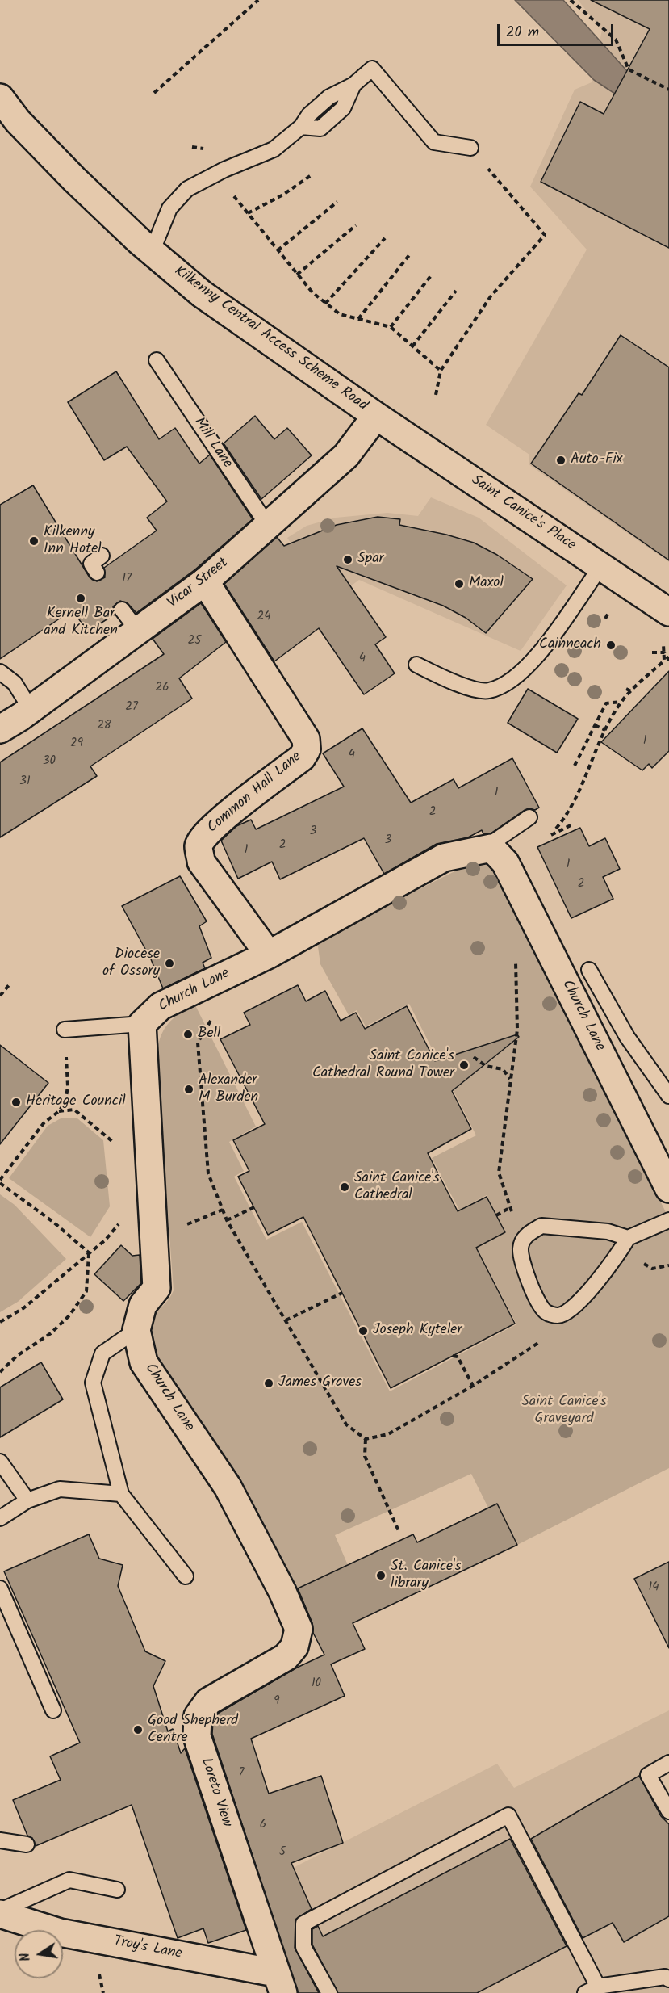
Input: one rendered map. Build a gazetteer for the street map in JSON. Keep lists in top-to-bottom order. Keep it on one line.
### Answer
{"streets":{"street":["Kilkenny Central Access Scheme Road","Saint Canice's Place","Vicar Street","Common Hall Lane","Church Lane","Loreto View","Troy's Lane"],"lane":["Mill Lane"]},"crossings":[["Kilkenny Central Access Scheme Road","Saint Canice's Place"],["Kilkenny Central Access Scheme Road","Vicar Street"],["Mill Lane","Vicar Street"],["Saint Canice's Place","Vicar Street"],["Vicar Street","Common Hall Lane"],["Common Hall Lane","Church Lane"],["Church Lane","Loreto View"],["Loreto View","Troy's Lane"]],"parks":["Saint Canice's Graveyard"],"places":["Auto-Fix","Kilkenny Inn Hotel","Spar","Maxol","Kernell Bar and Kitchen","Cainneach","Diocese of Ossory","Bell","Saint Canice's Cathedral Round Tower","Alexander M Burden","Heritage Council","Saint Canice's Cathedral","Joseph Kyteler","James Graves","St. Canice's library","Good Shepherd Centre"],"house_numbers":["17","24","25","4","26","27","28","1","29","4","30","31","1","2","3","3","2","1","1","2","14","10","9","7","6","5"],"scale_bar":"20 m","north":"left"}
